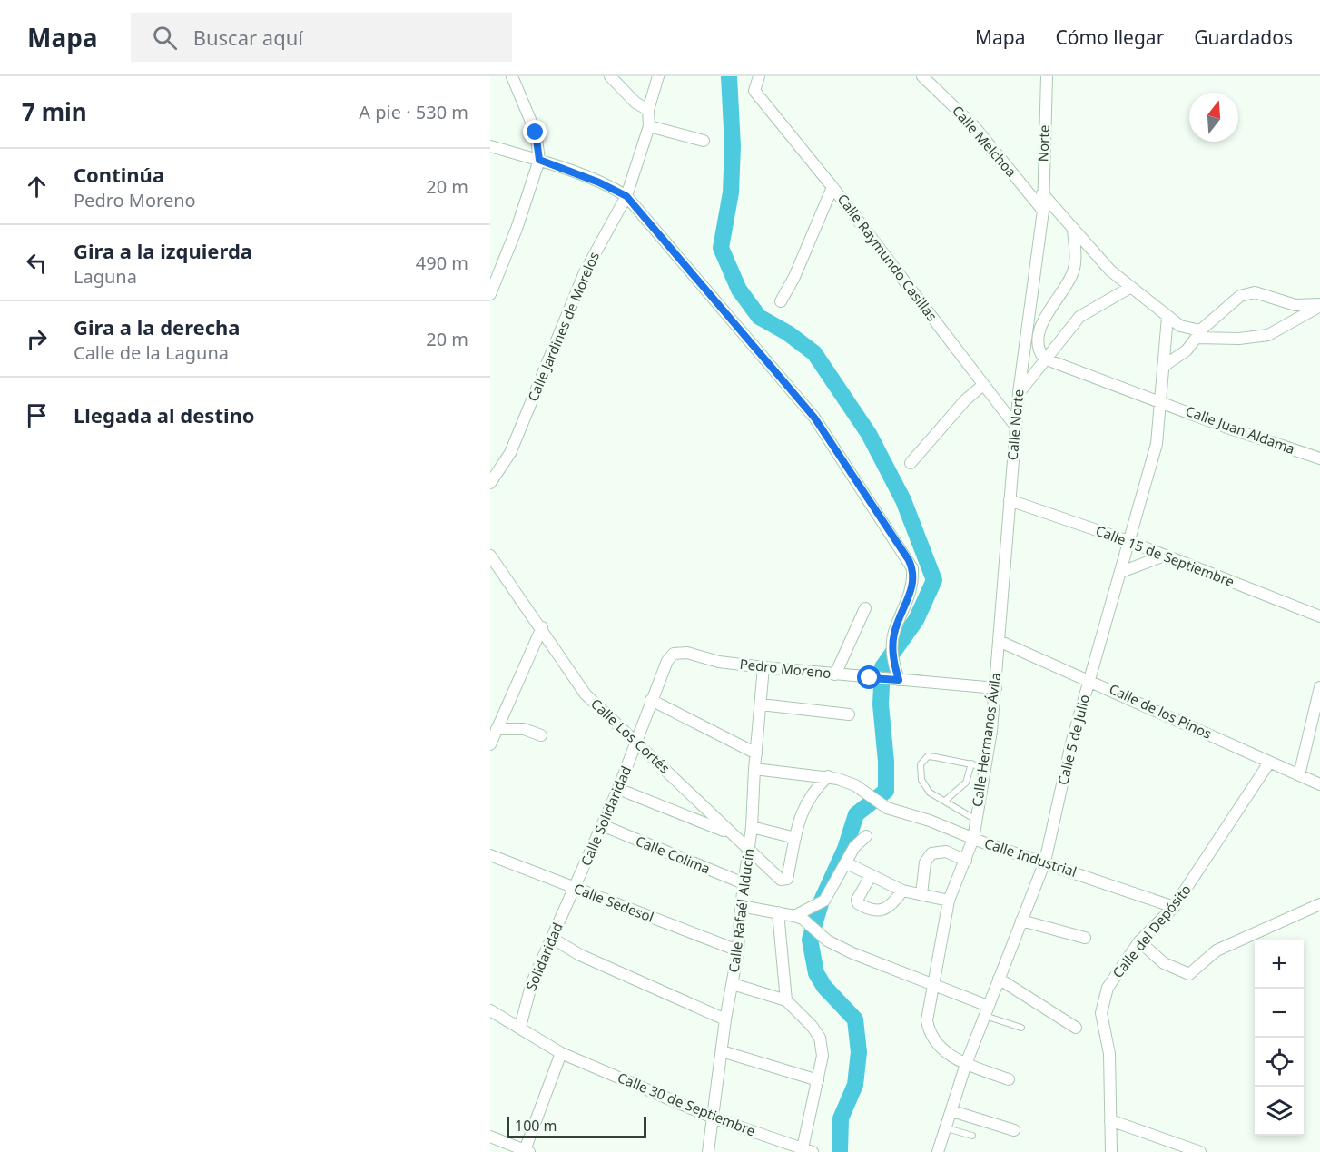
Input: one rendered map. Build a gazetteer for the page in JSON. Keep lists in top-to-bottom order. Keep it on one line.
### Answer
{"streets":{"street":["Calle Melchoa","Norte","Calle Raymundo Casillas","Calle Jardines de Morelos","Calle Norte","Calle Juan Aldama","Calle 15 de Septiembre","Pedro Moreno","Calle de los Pinos","Calle Los Cortés","Calle Hermanos Ávila","Calle 5 de Julio","Calle Solidaridad","Calle Colima","Calle Industrial","Calle Sedesol","Calle Rafaél Alducín","Calle del Depósito","Solidaridad","Calle 30 de Septiembre"]},"crossings":[["Calle Melchoa","Norte"],["Calle Melchoa","Calle Norte"],["Norte","Calle Norte"],["Calle Raymundo Casillas","Calle Norte"],["Calle Norte","Calle 15 de Septiembre"],["Calle Norte","Calle de los Pinos"],["Calle Norte","Calle Hermanos Ávila"],["Calle Juan Aldama","Calle 5 de Julio"],["Calle 15 de Septiembre","Calle 5 de Julio"],["Pedro Moreno","Calle Hermanos Ávila"],["Pedro Moreno","Calle Solidaridad"],["Pedro Moreno","Calle Rafaél Alducín"],["Calle de los Pinos","Calle Hermanos Ávila"],["Calle de los Pinos","Calle 5 de Julio"],["Calle de los Pinos","Calle del Depósito"],["Calle Los Cortés","Calle Solidaridad"],["Calle Los Cortés","Calle Rafaél Alducín"],["Calle Hermanos Ávila","Calle 5 de Julio"],["Calle Hermanos Ávila","Calle Industrial"],["Calle 5 de Julio","Calle Industrial"],["Calle Solidaridad","Calle Colima"],["Calle Solidaridad","Calle Sedesol"],["Calle Solidaridad","Solidaridad"],["Calle Colima","Calle Rafaél Alducín"],["Calle Industrial","Calle Rafaél Alducín"],["Calle Industrial","Calle del Depósito"],["Calle Sedesol","Calle Rafaél Alducín"],["Calle Sedesol","Solidaridad"],["Calle Rafaél Alducín","Calle 30 de Septiembre"],["Solidaridad","Calle 30 de Septiembre"]],"scale_bar":"100 m","north":"top","page":{"header":"Mapa","search":"Buscar aquí","nav":["Mapa","Cómo llegar","Guardados"],"heading":["7 min","A pie · 530 m"],"list":[["Continúa","Pedro Moreno","20 m"],["Gira a la izquierda","Laguna","490 m"],["Gira a la derecha","Calle de la Laguna","20 m"],"Llegada al destino"],"map_buttons":["+","−"],"scale":"100 m"}}
